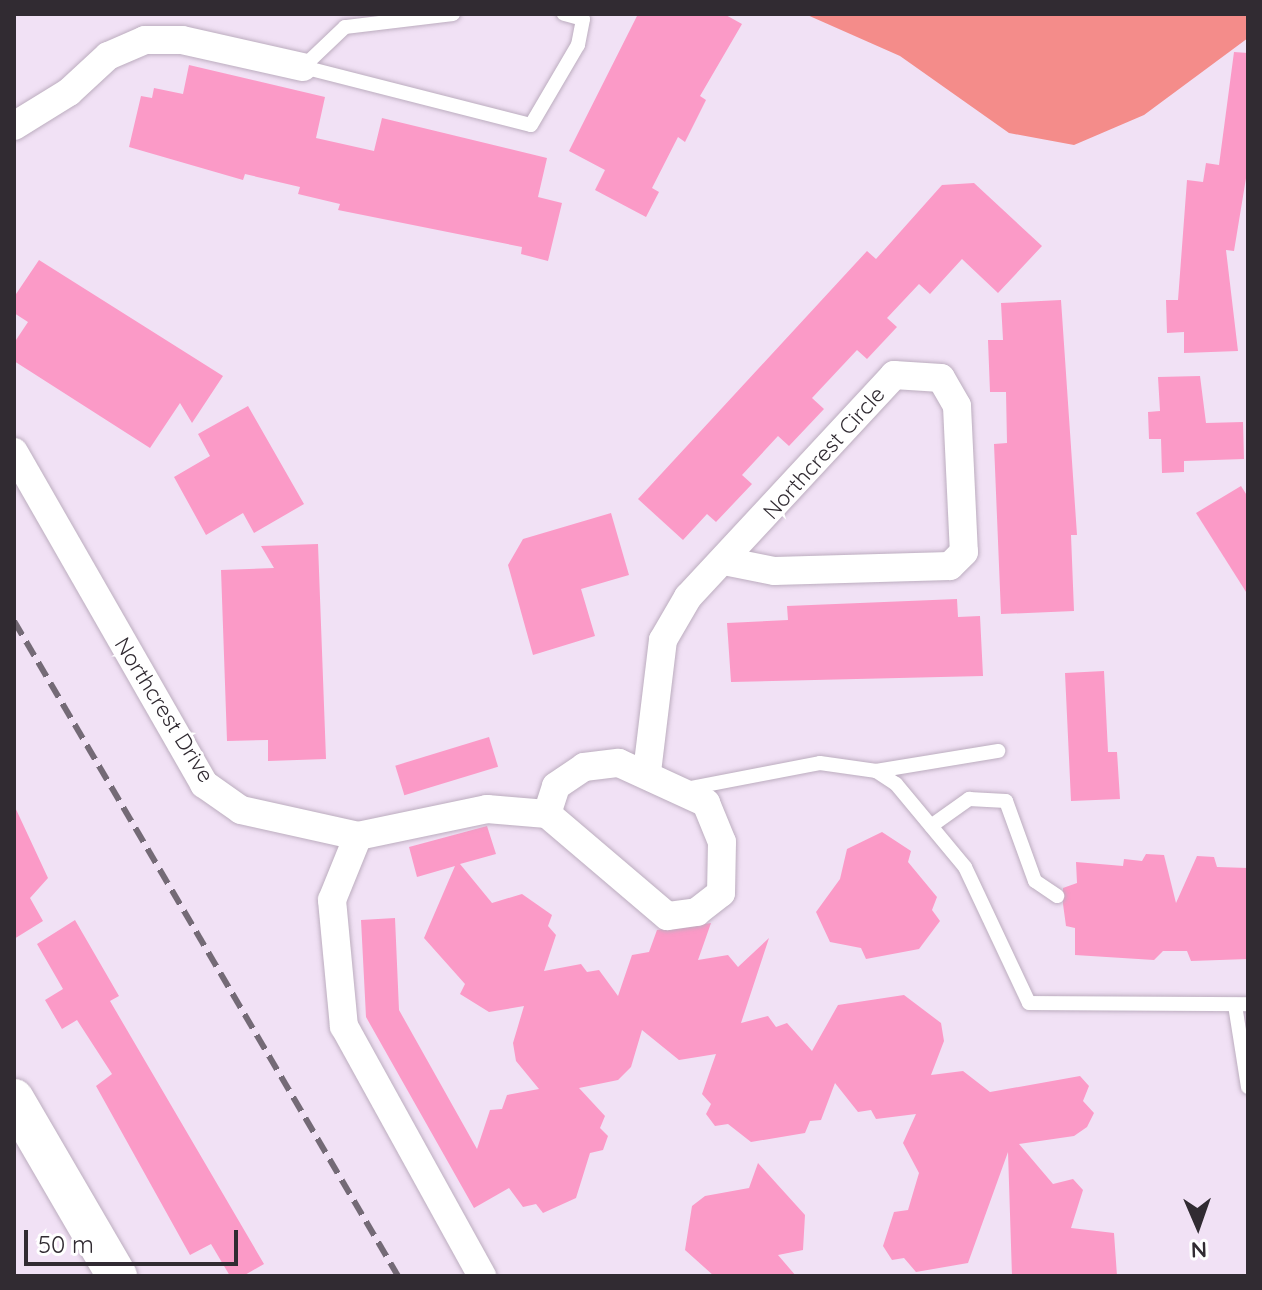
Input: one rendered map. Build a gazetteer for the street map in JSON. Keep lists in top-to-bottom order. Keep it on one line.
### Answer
{"streets":{"street":["Northcrest Circle","Northcrest Drive"]},"scale_bar":"50 m","north":"bottom"}
